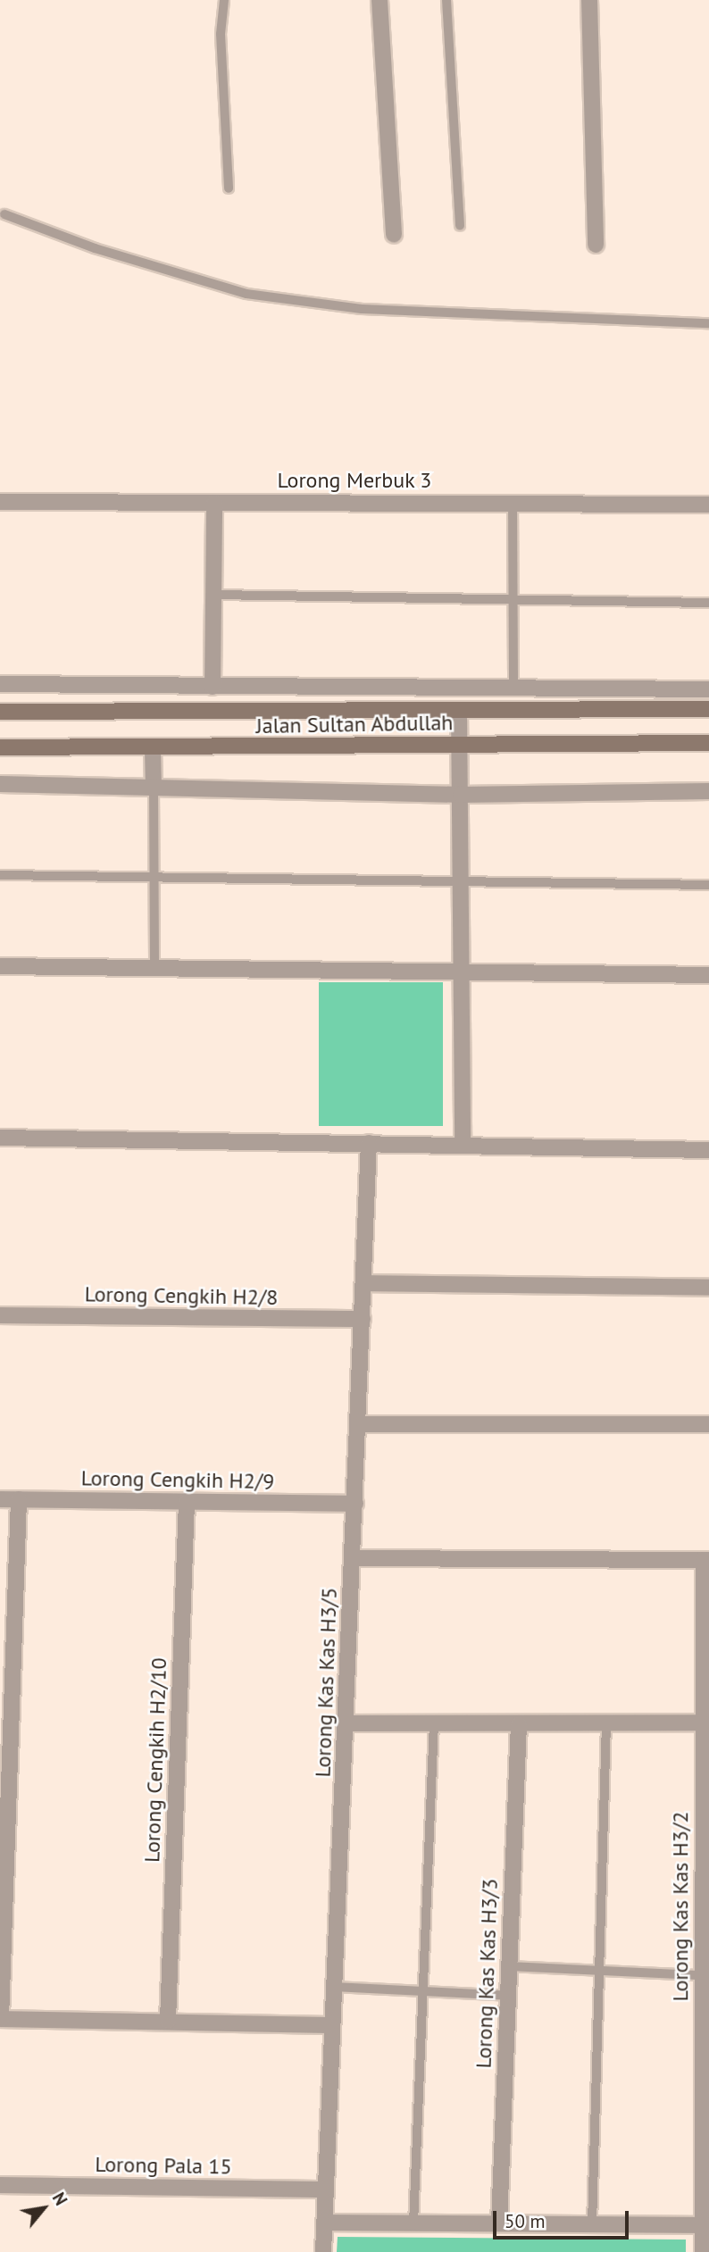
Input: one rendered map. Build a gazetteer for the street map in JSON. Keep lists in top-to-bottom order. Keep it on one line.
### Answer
{"streets":{"main road":["Jalan Sultan Abdullah"],"street":["Lorong Merbuk 3","Lorong Cengkih H2/8","Lorong Cengkih H2/9","Lorong Kas Kas H3/5","Lorong Cengkih H2/10","Lorong Kas Kas H3/2","Lorong Kas Kas H3/3","Lorong Pala 15"]},"crossings":[["Lorong Cengkih H2/8","Lorong Kas Kas H3/5"],["Lorong Cengkih H2/9","Lorong Kas Kas H3/5"],["Lorong Cengkih H2/9","Lorong Cengkih H2/10"],["Lorong Kas Kas H3/5","Lorong Pala 15"]],"scale_bar":"50 m","north":"top right"}
